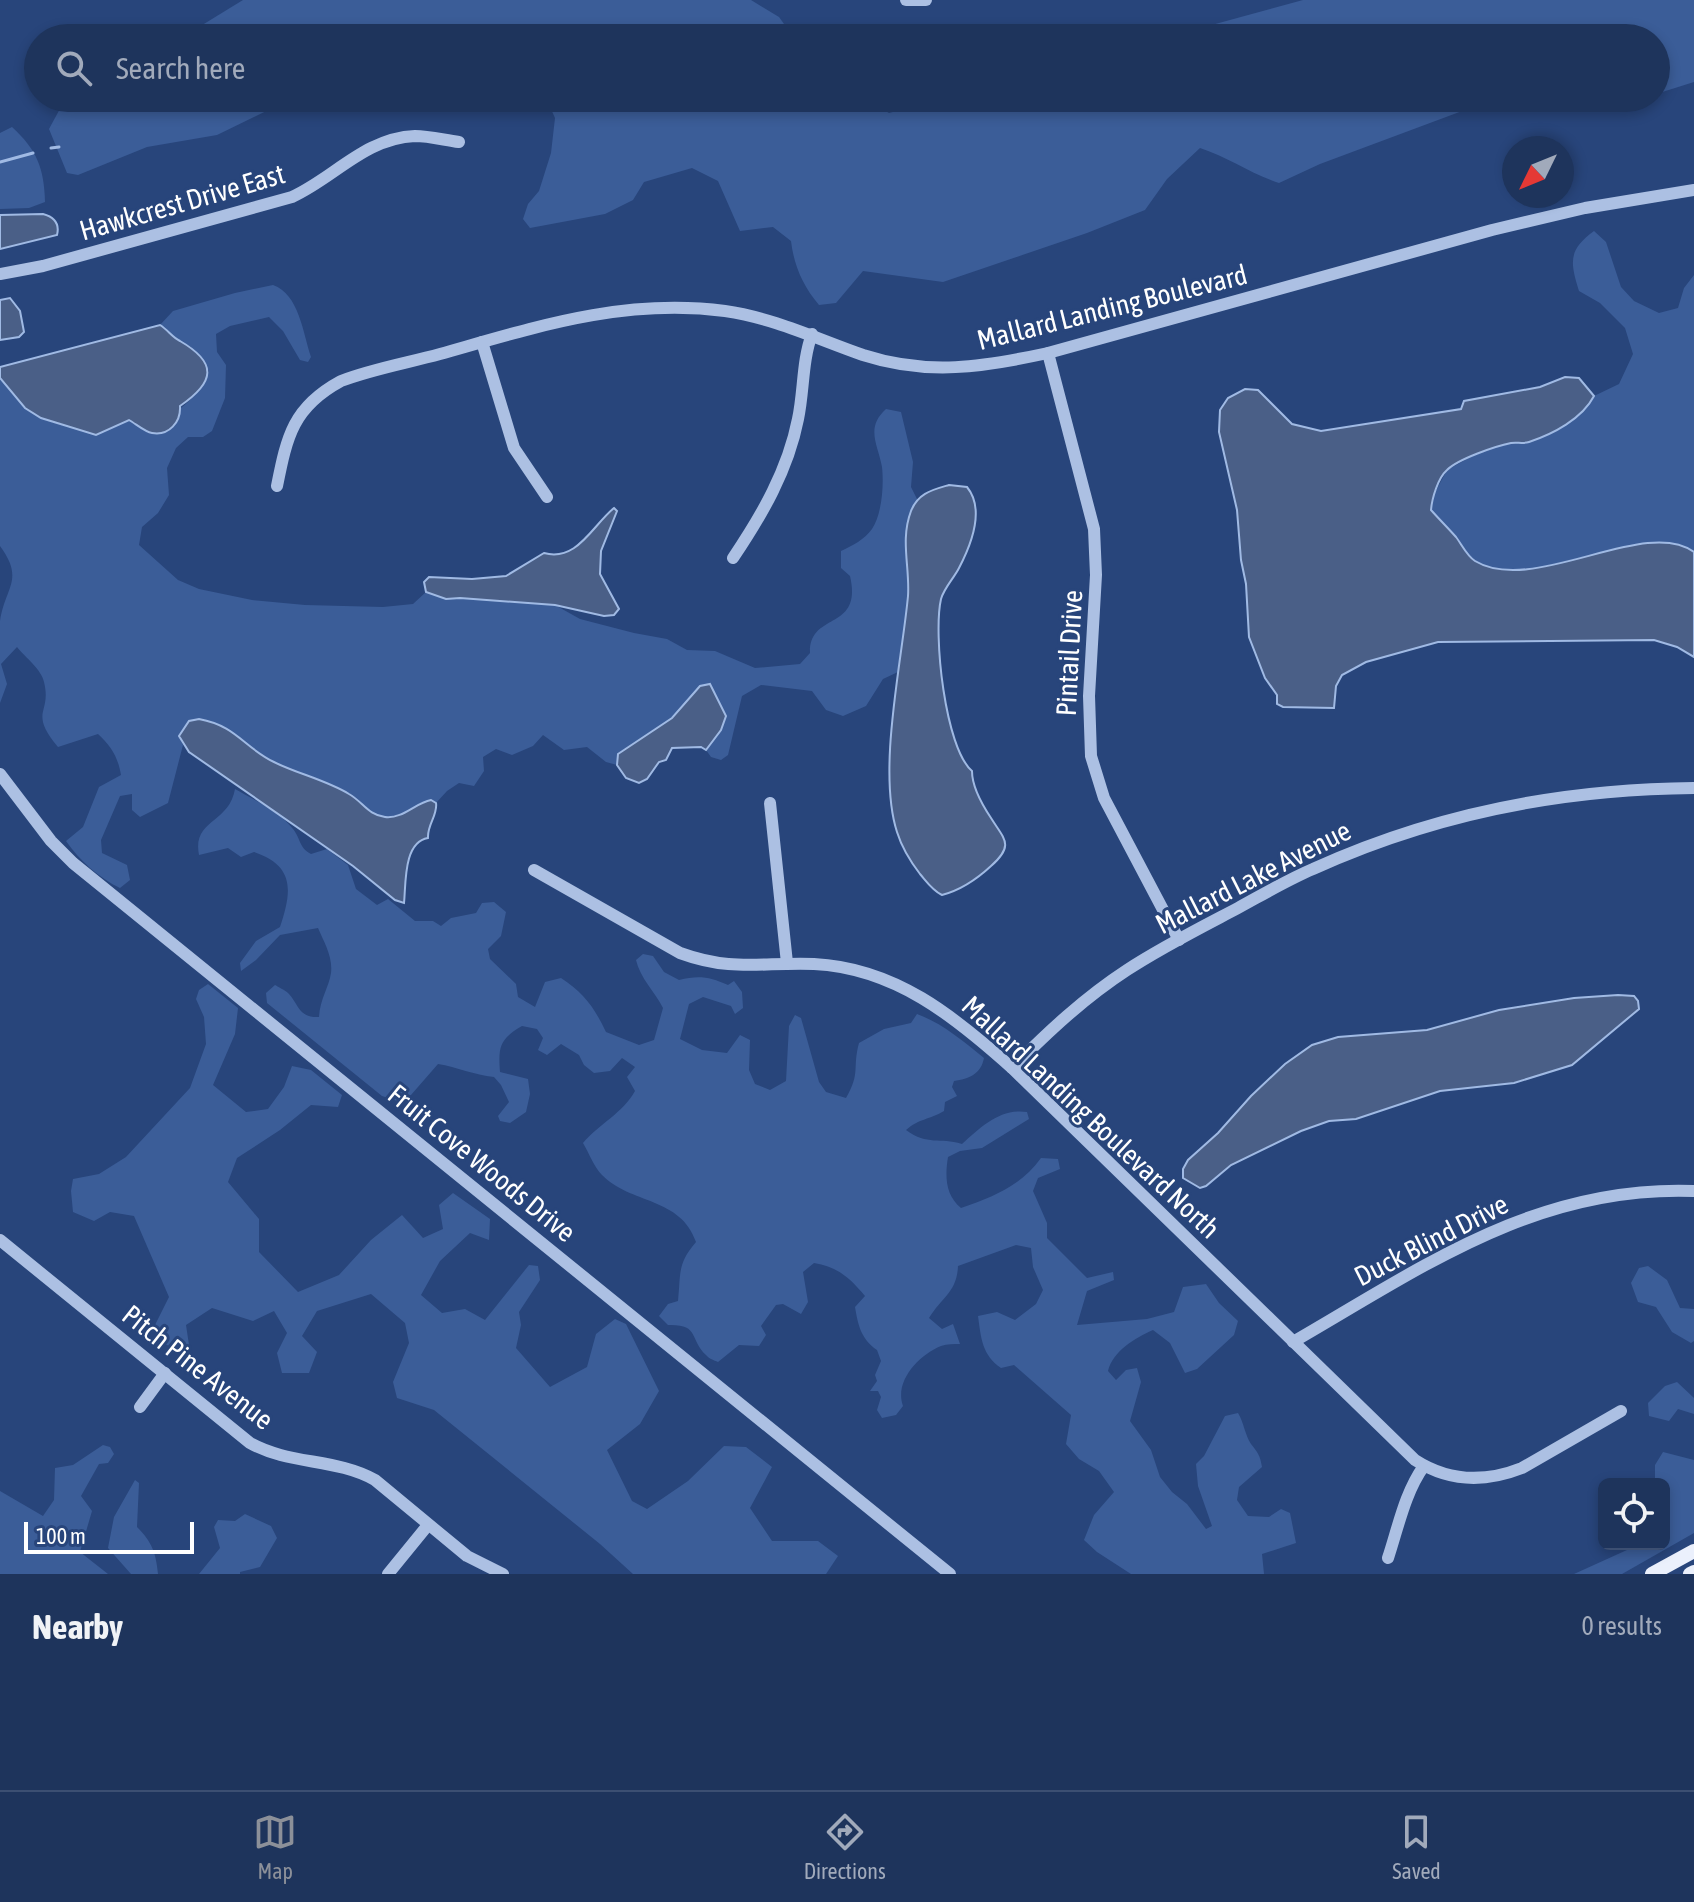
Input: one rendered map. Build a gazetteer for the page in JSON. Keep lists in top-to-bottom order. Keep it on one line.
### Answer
{"streets":{"street":["Hawkcrest Drive East","Mallard Landing Boulevard","Pintail Drive","Mallard Lake Avenue","Mallard Landing Boulevard North","Fruit Cove Woods Drive","Duck Blind Drive","Pitch Pine Avenue"]},"crossings":[["Mallard Landing Boulevard","Pintail Drive"],["Pintail Drive","Mallard Lake Avenue"],["Mallard Lake Avenue","Mallard Landing Boulevard North"],["Mallard Landing Boulevard North","Duck Blind Drive"]],"scale_bar":"100 m","north":"bottom left","page":{"search":"Search here","scale":"100 m","heading":["Nearby","0 results"],"nav":["Map","Directions","Saved"]}}
